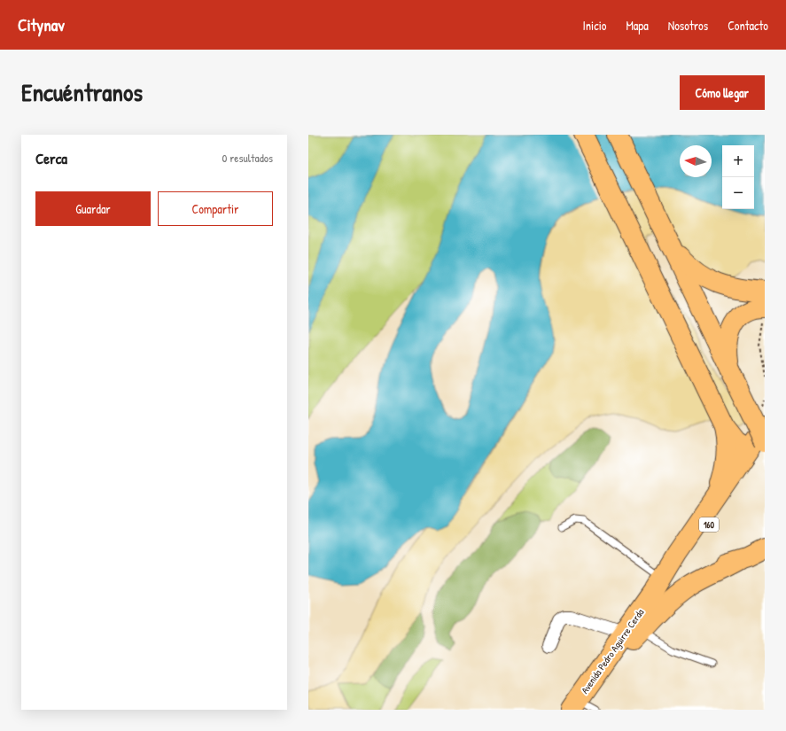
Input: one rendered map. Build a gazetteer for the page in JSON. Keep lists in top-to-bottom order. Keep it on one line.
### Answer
{"streets":{"main road":["160","Avenida Pedro Aguirre Cerda"]},"north":"left","page":{"header":"Citynav","nav":["Inicio","Mapa","Nosotros","Contacto"],"title":"Encuéntranos","buttons":["Cómo llegar",["Guardar","Compartir"]],"heading":["Cerca","0 resultados"],"map_buttons":["+","−"]}}
